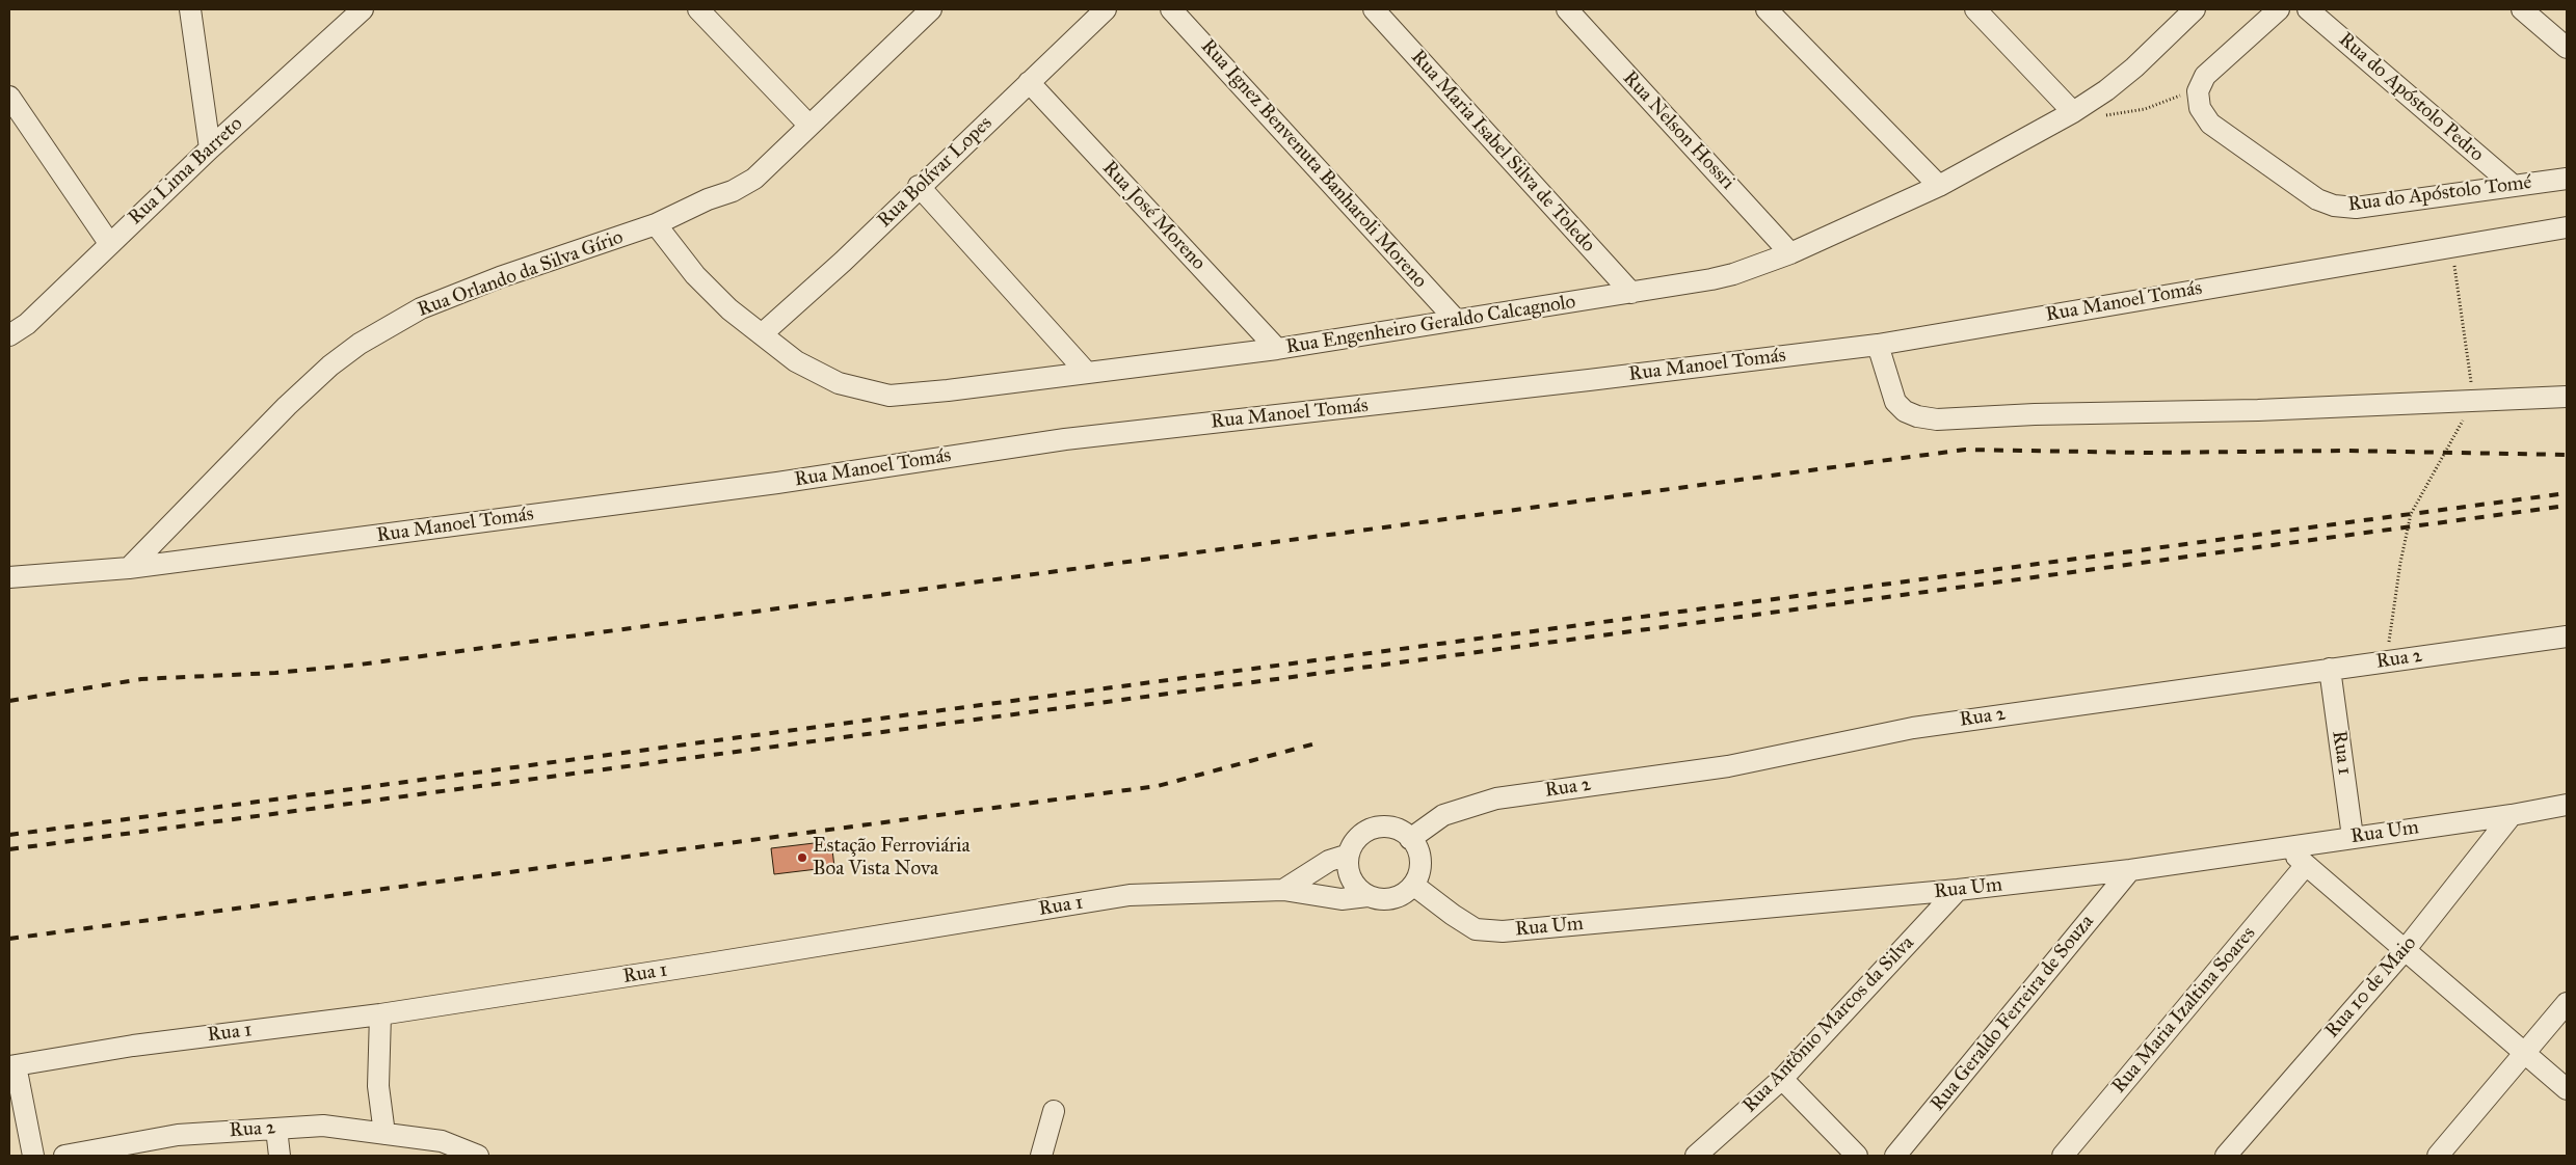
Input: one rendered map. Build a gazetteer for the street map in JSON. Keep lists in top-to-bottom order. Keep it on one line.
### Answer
{"streets":{"street":["Rua do Apóstolo Pedro","Rua Nelson Hossri","Rua Maria Isabel Silva de Toledo","Rua Ignez Benvenuta Banharoli Moreno","Rua Lima Barreto","Rua Bolívar Lopes","Rua do Apóstolo Tomé","Rua José Moreno","Rua Orlando da Silva Gírio","Rua Manoel Tomás","Rua Engenheiro Geraldo Calcagnolo","Rua 2","Rua 1","Rua Um","Rua 10 de Maio","Rua Maria Izaltina Soares","Rua Geraldo Ferreira de Souza","Rua Antônio Marcos da Silva"]},"crossings":[["Rua do Apóstolo Pedro","Rua do Apóstolo Tomé"],["Rua Nelson Hossri","Rua Engenheiro Geraldo Calcagnolo"],["Rua Maria Isabel Silva de Toledo","Rua Engenheiro Geraldo Calcagnolo"],["Rua Ignez Benvenuta Banharoli Moreno","Rua Engenheiro Geraldo Calcagnolo"],["Rua Bolívar Lopes","Rua José Moreno"],["Rua Bolívar Lopes","Rua Engenheiro Geraldo Calcagnolo"],["Rua José Moreno","Rua Engenheiro Geraldo Calcagnolo"],["Rua Orlando da Silva Gírio","Rua Manoel Tomás"],["Rua Orlando da Silva Gírio","Rua Engenheiro Geraldo Calcagnolo"],["Rua 2","Rua 1"],["Rua 2","Rua Um"],["Rua 1","Rua Um"],["Rua Um","Rua 10 de Maio"],["Rua Um","Rua Geraldo Ferreira de Souza"],["Rua Um","Rua Antônio Marcos da Silva"]],"places":["Estação Ferroviária Boa Vista Nova"]}
